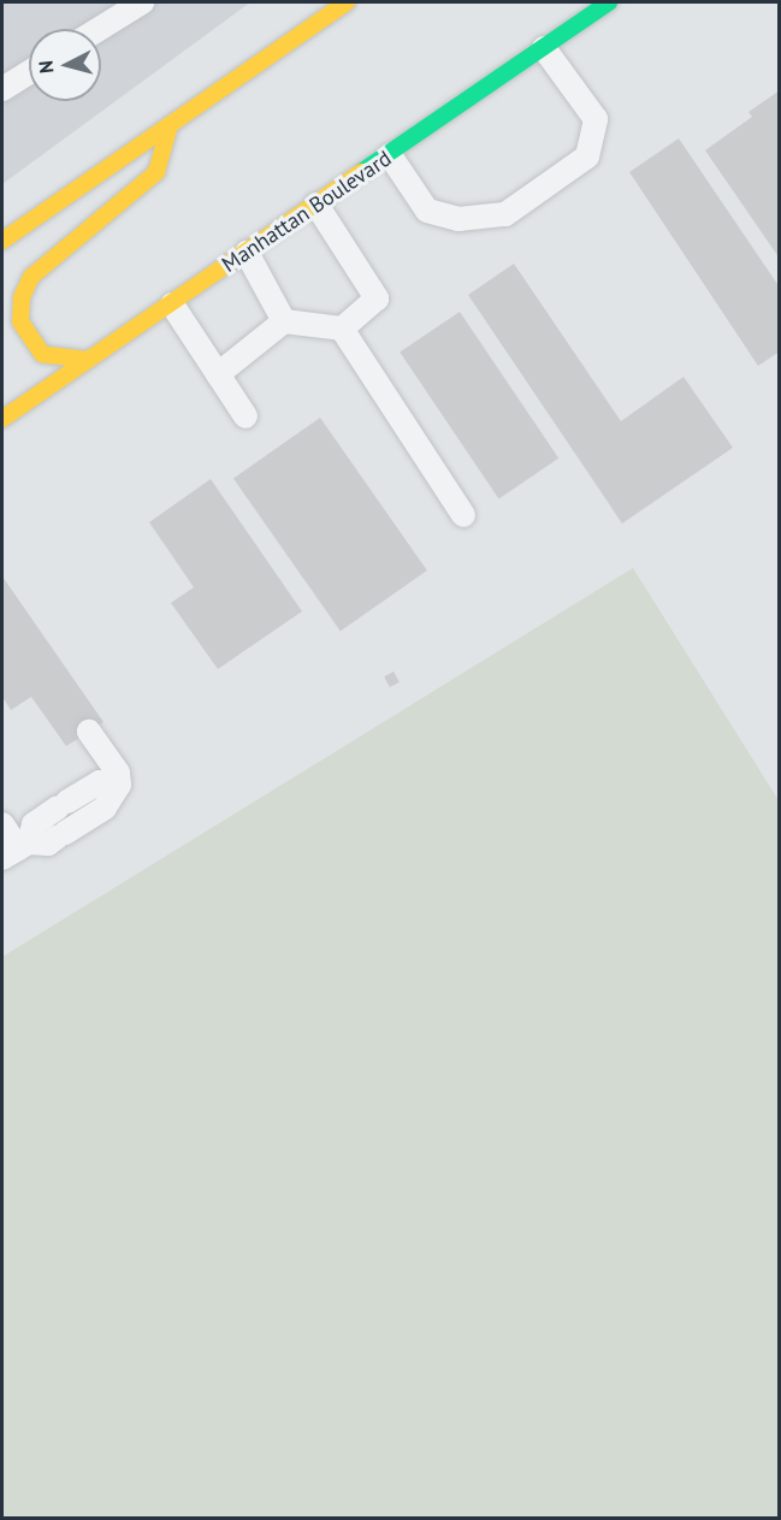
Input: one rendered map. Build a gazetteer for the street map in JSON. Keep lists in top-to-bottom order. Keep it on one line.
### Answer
{"streets":{"street":["Manhattan Boulevard"]},"north":"left"}
